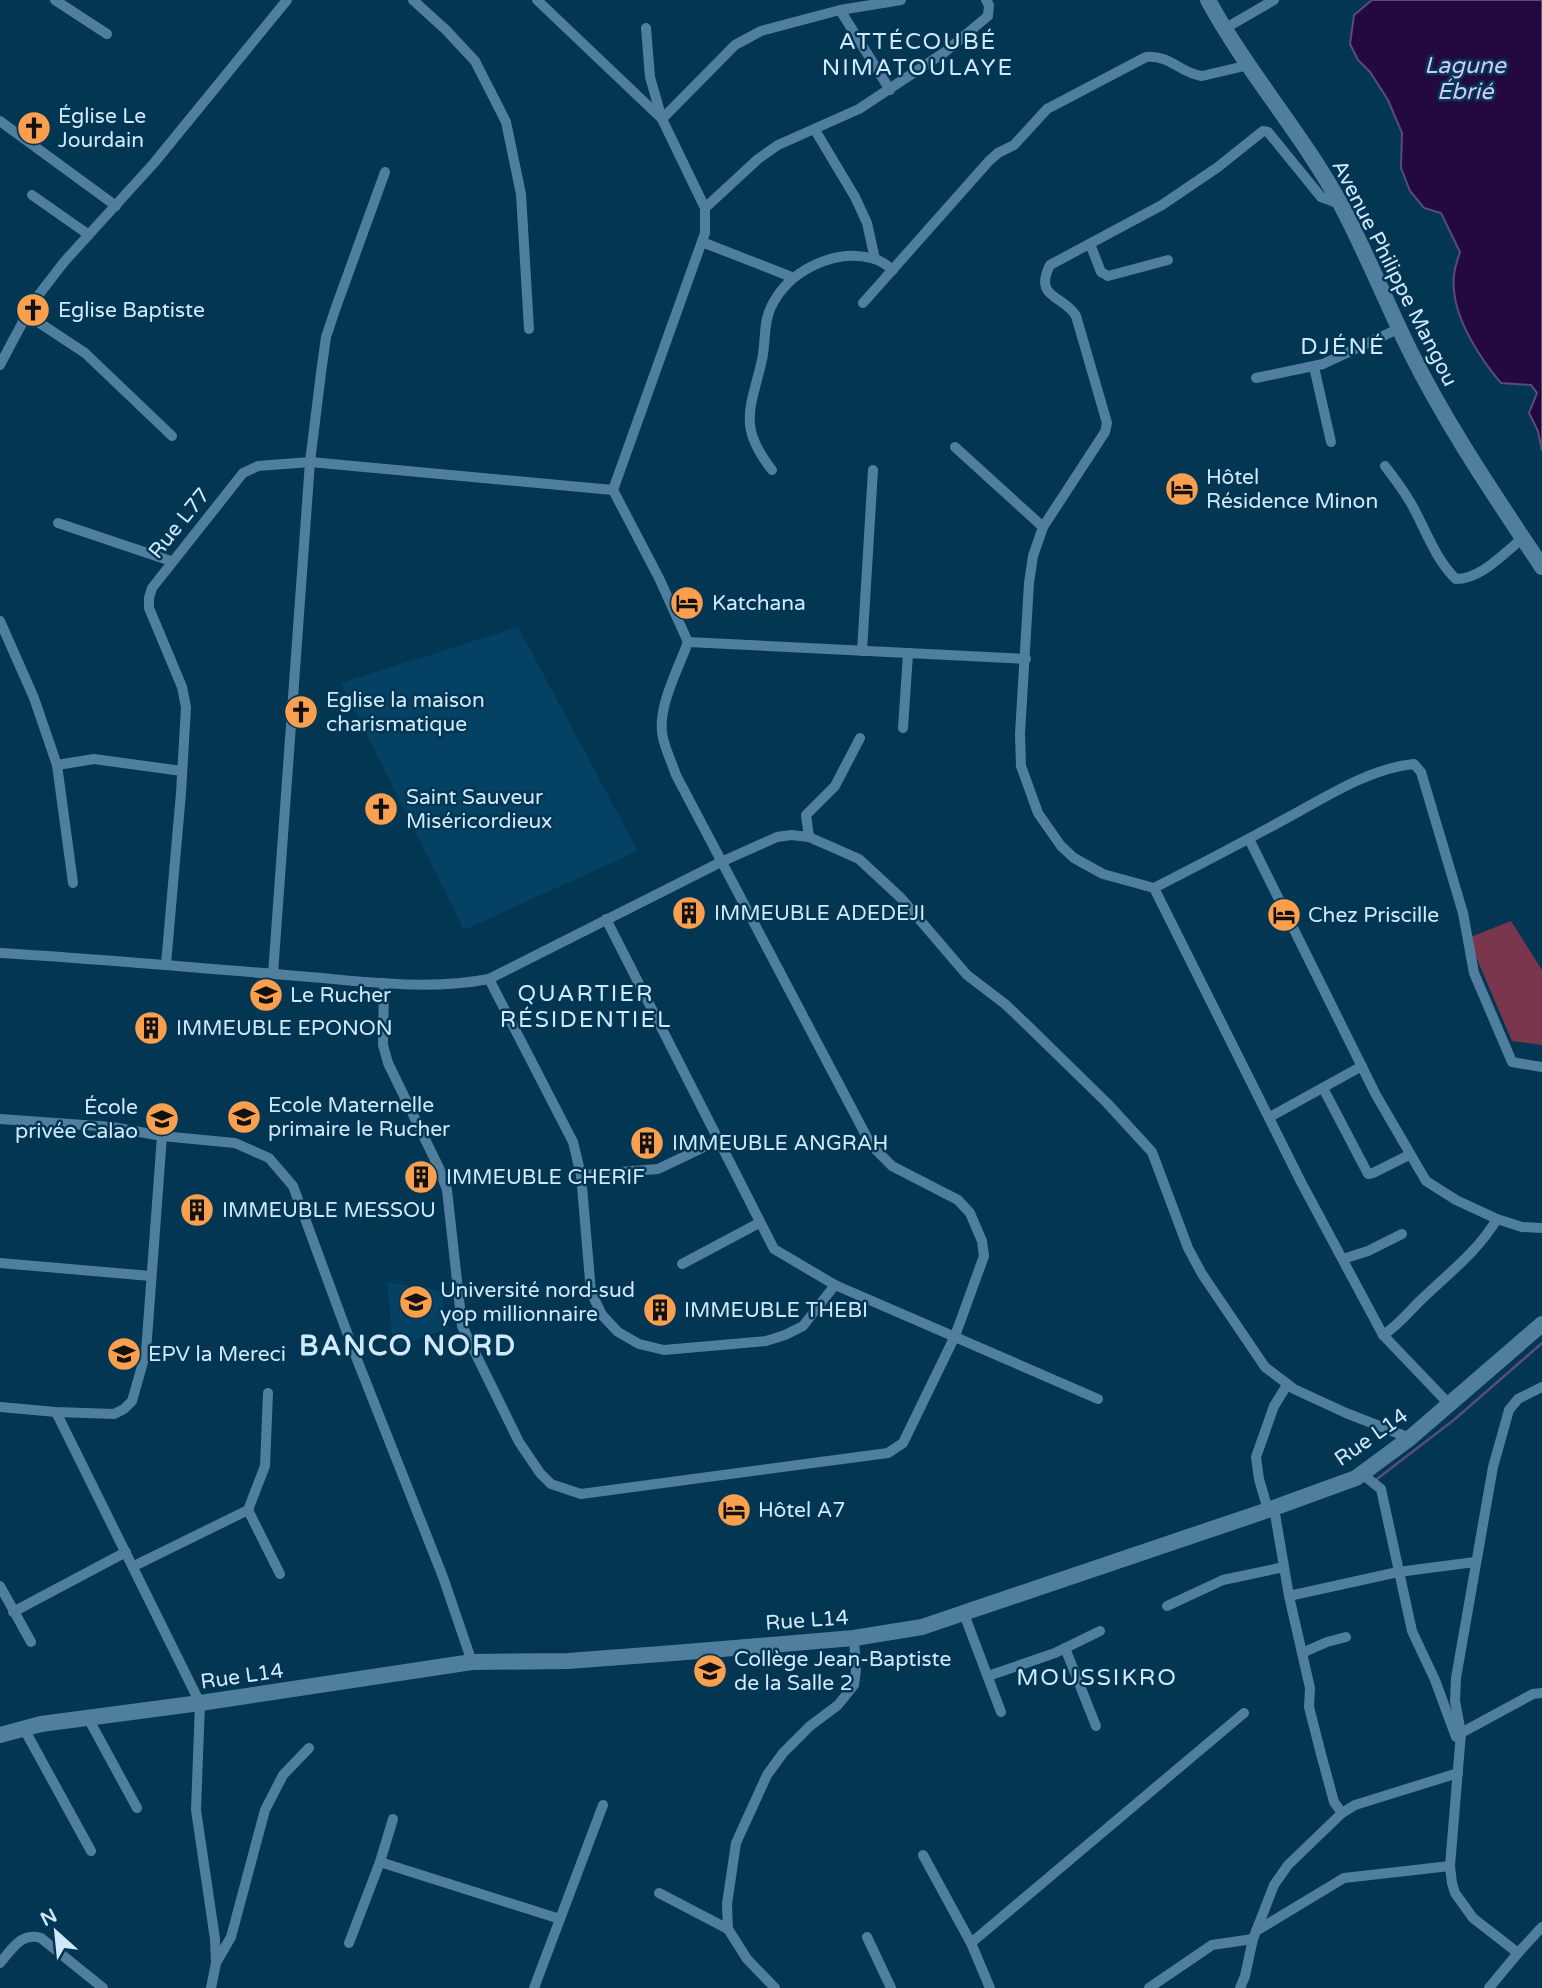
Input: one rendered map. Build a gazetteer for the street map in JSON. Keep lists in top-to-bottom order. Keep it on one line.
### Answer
{"streets":{"street":["Avenue Philippe Mangou","Rue L77","Rue L14"]},"districts":["ATTÉCOUBÉ NIMATOULAYE","DJÉNÉ","QUARTIER RÉSIDENTIEL","BANCO NORD","MOUSSIKRO"],"water":["Lagune Ébrié"],"places":{"church":["Église Le Jourdain","Eglise Baptiste","Eglise la maison charismatique","Saint Sauveur Miséricordieux"],"hotel":["Hôtel Résidence Minon","Katchana","Chez Priscille","Hôtel A7"],"building":["IMMEUBLE ADEDEJI","IMMEUBLE EPONON","IMMEUBLE ANGRAH","IMMEUBLE CHERIF","IMMEUBLE MESSOU","IMMEUBLE THEBI"],"school or university":["Le Rucher","Ecole Maternelle primaire le Rucher","École privée Calao","Université nord-sud yop millionnaire","EPV la Mereci","Collège Jean-Baptiste de la Salle 2"]},"north":"top left"}
